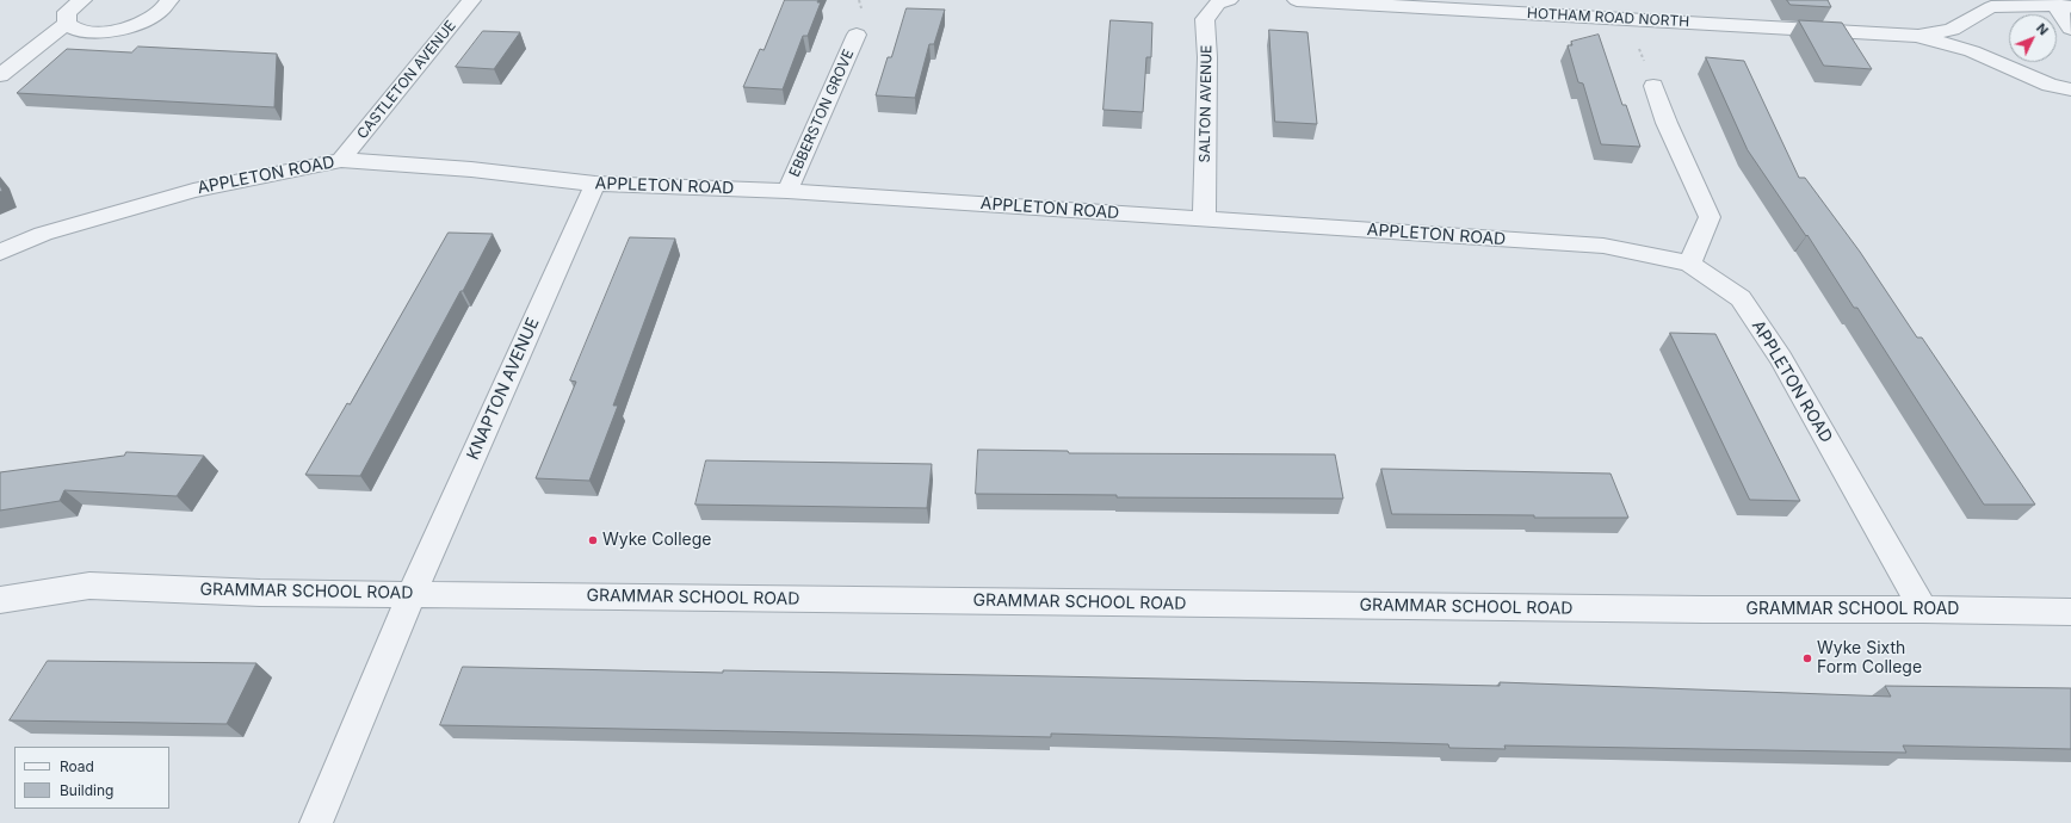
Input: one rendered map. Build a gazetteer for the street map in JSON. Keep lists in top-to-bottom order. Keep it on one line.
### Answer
{"streets":{"street":["HOTHAM ROAD NORTH","CASTLETON AVENUE","SALTON AVENUE","EBBERSTON GROVE","APPLETON ROAD","KNAPTON AVENUE","GRAMMAR SCHOOL ROAD"]},"crossings":[["CASTLETON AVENUE","APPLETON ROAD"],["SALTON AVENUE","APPLETON ROAD"],["EBBERSTON GROVE","APPLETON ROAD"],["APPLETON ROAD","KNAPTON AVENUE"],["APPLETON ROAD","GRAMMAR SCHOOL ROAD"],["KNAPTON AVENUE","GRAMMAR SCHOOL ROAD"]],"places":["Wyke College","Wyke Sixth Form College"],"legend":["Road","Building"],"north":"top right"}
